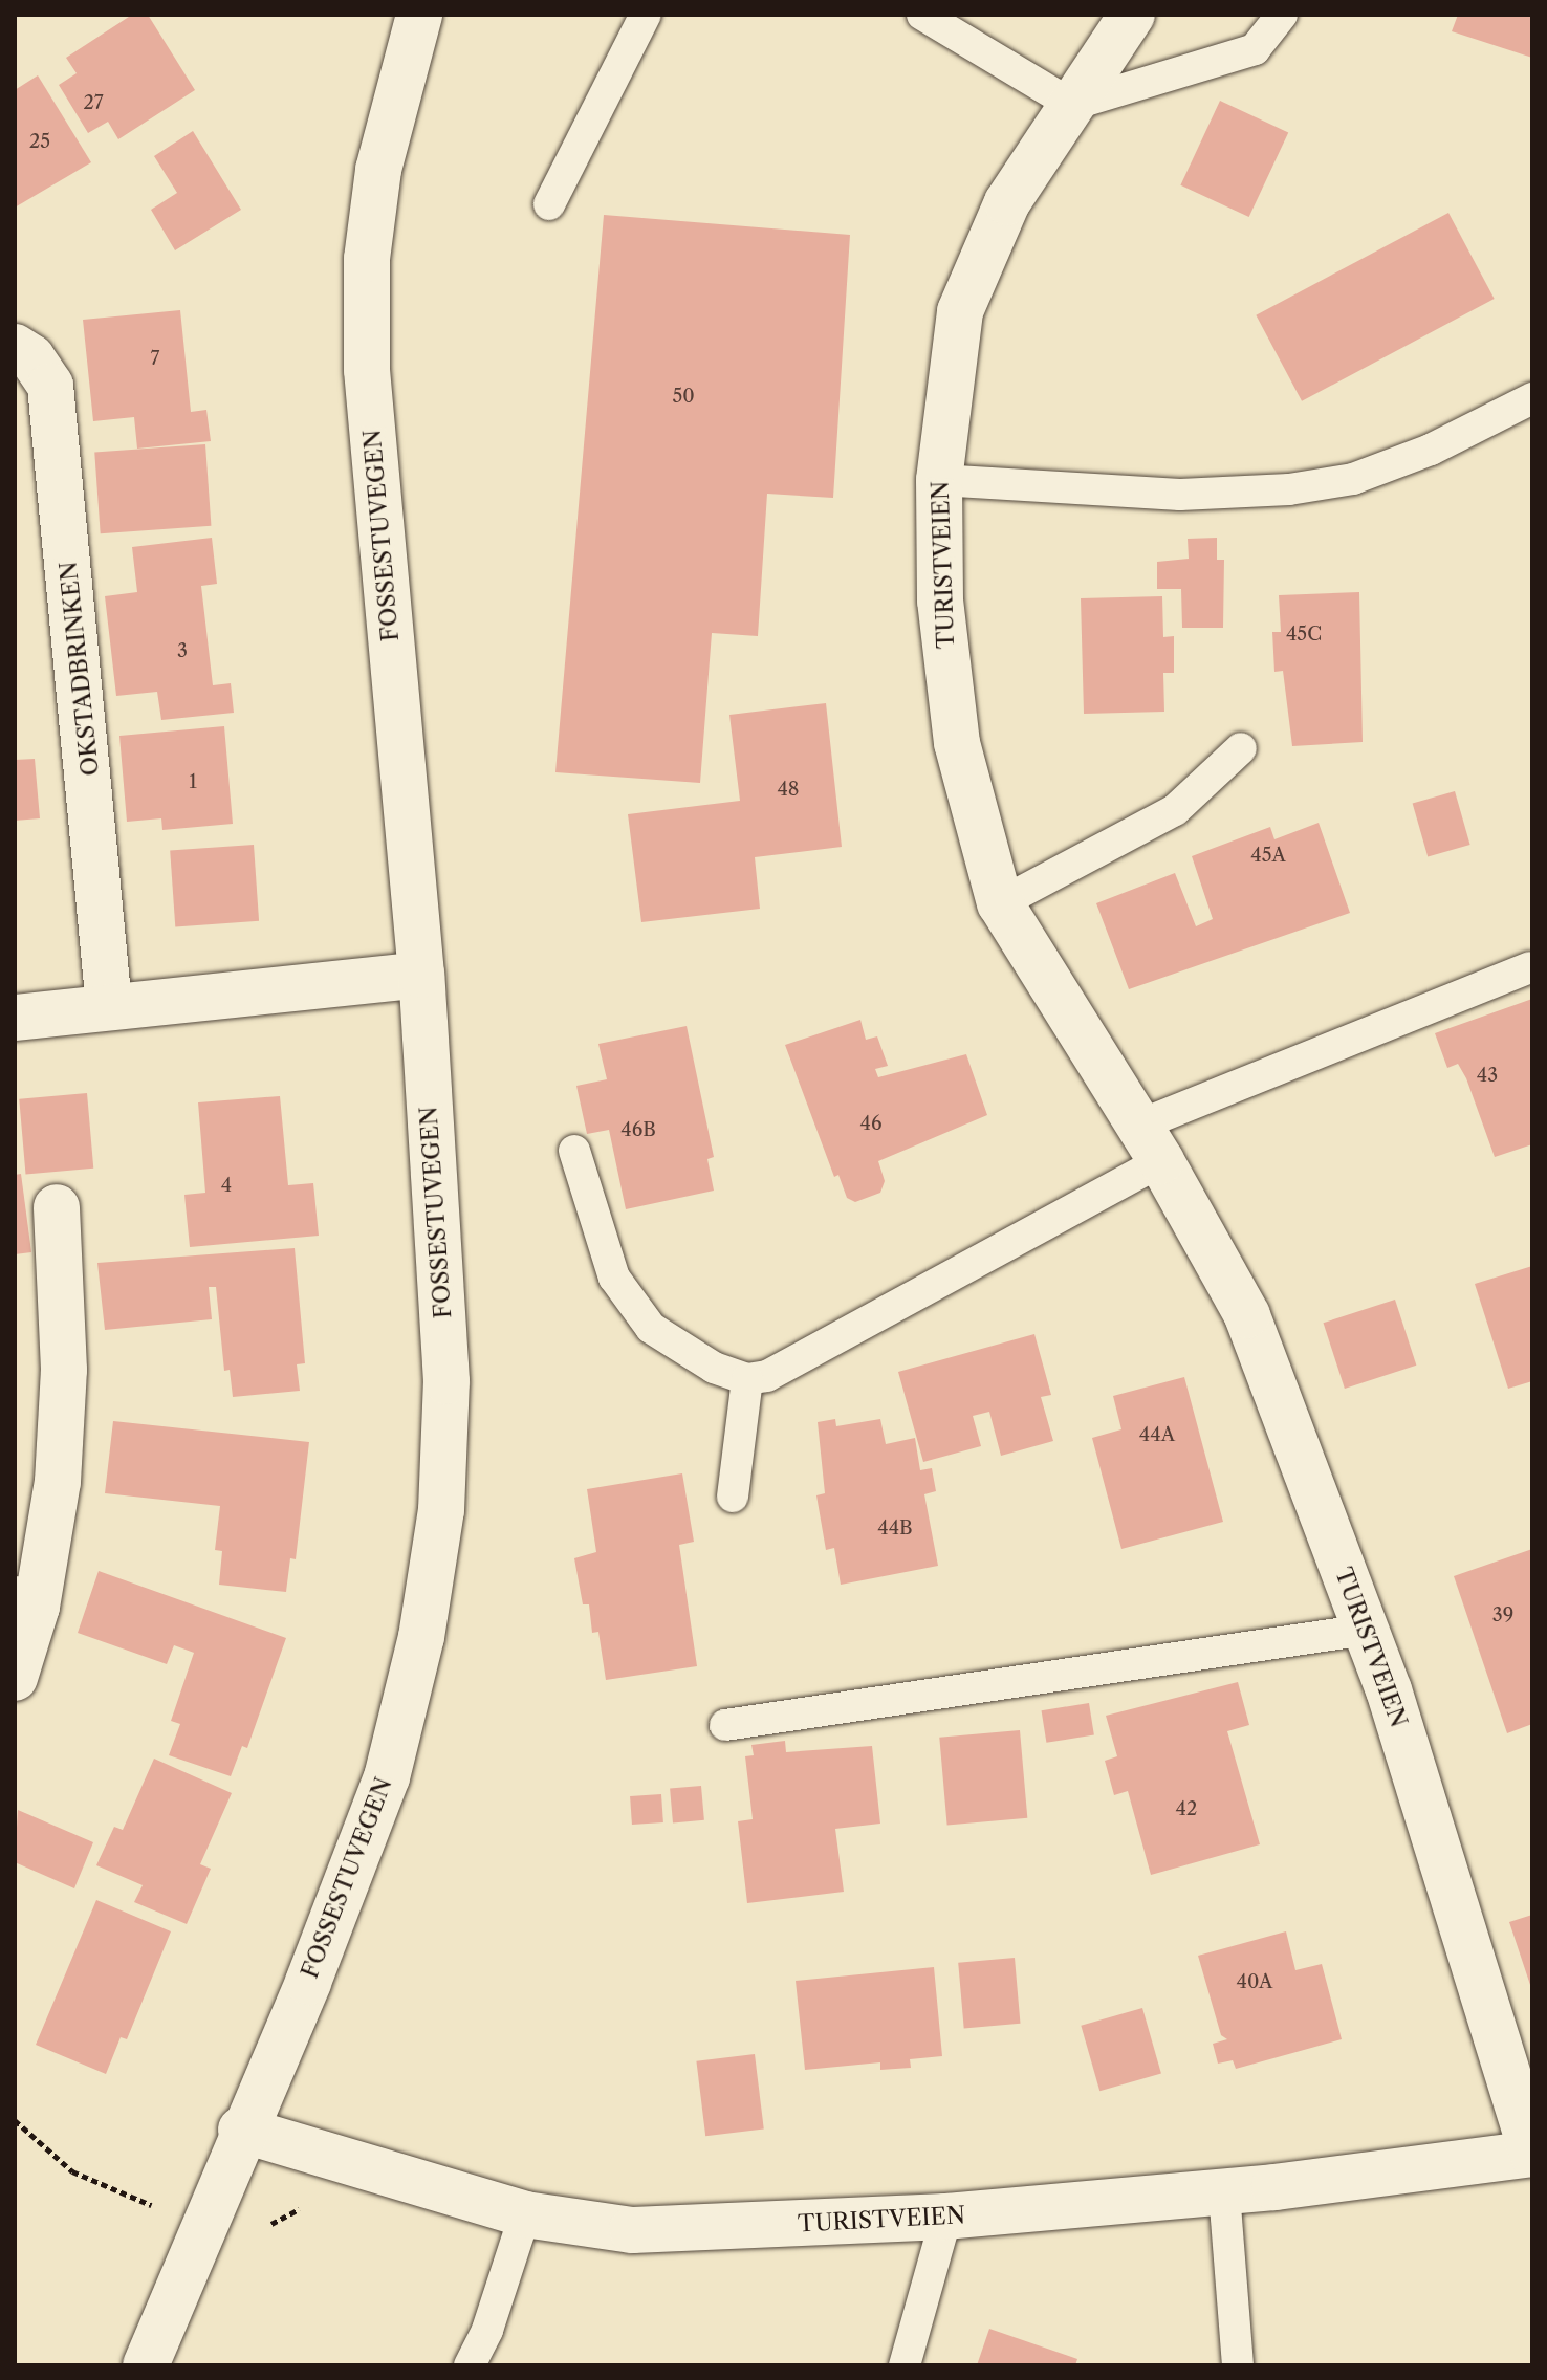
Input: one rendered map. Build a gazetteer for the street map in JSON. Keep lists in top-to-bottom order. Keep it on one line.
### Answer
{"streets":{"street":["FOSSESTUVEGEN","TURISTVEIEN","OKSTADBRINKEN"]},"crossings":[["FOSSESTUVEGEN","TURISTVEIEN"]],"house_numbers":["27","25","7","50","45C","3","1","48","45A","43","46","46B","4","44A","44B","39","42","40A"]}
